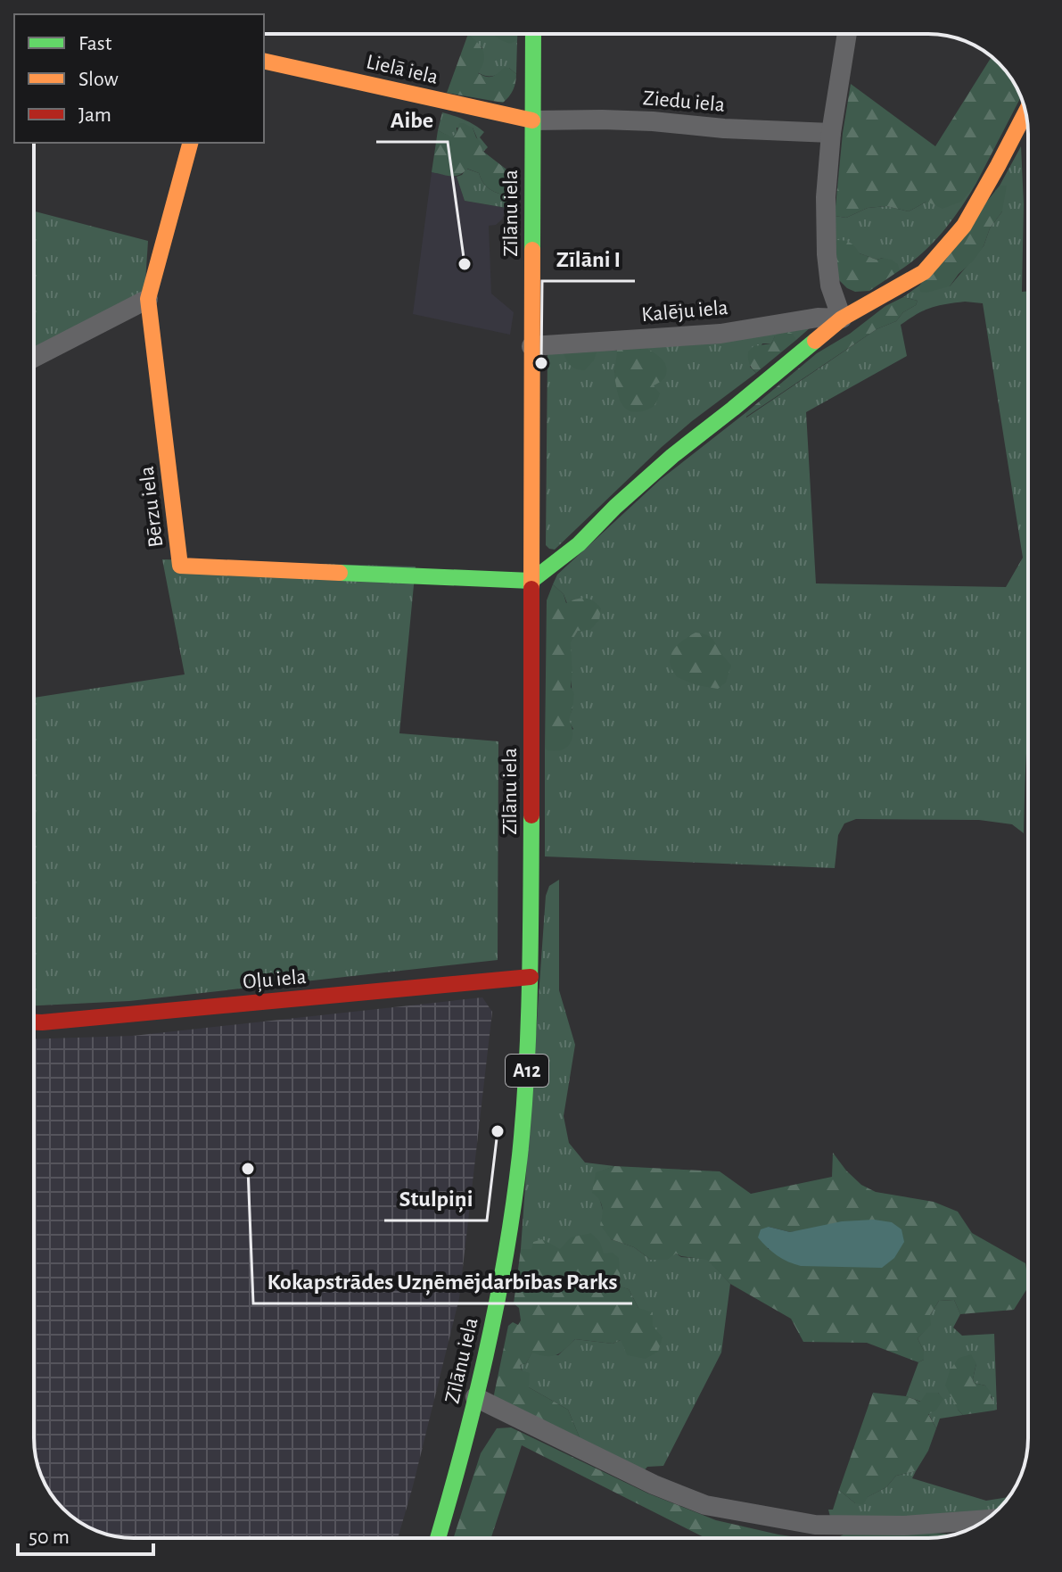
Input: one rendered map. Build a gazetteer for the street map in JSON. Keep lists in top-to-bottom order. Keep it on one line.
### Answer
{"streets":{"main road":["Lielā iela","Zīlānu iela","Bērzu iela","Oļu iela","A12"],"street":["Ziedu iela","Kalēju iela"]},"crossings":[["Lielā iela","Ziedu iela"],["Lielā iela","Zīlānu iela"],["Ziedu iela","Zīlānu iela"],["Zīlānu iela","Kalēju iela"],["Zīlānu iela","Bērzu iela"],["Zīlānu iela","Oļu iela"]],"places":["Aibe","Zīlāni I","Stulpiņi","Kokapstrādes Uzņēmējdarbības Parks"],"legend":["Fast","Slow","Jam"],"scale_bar":"50 m"}
